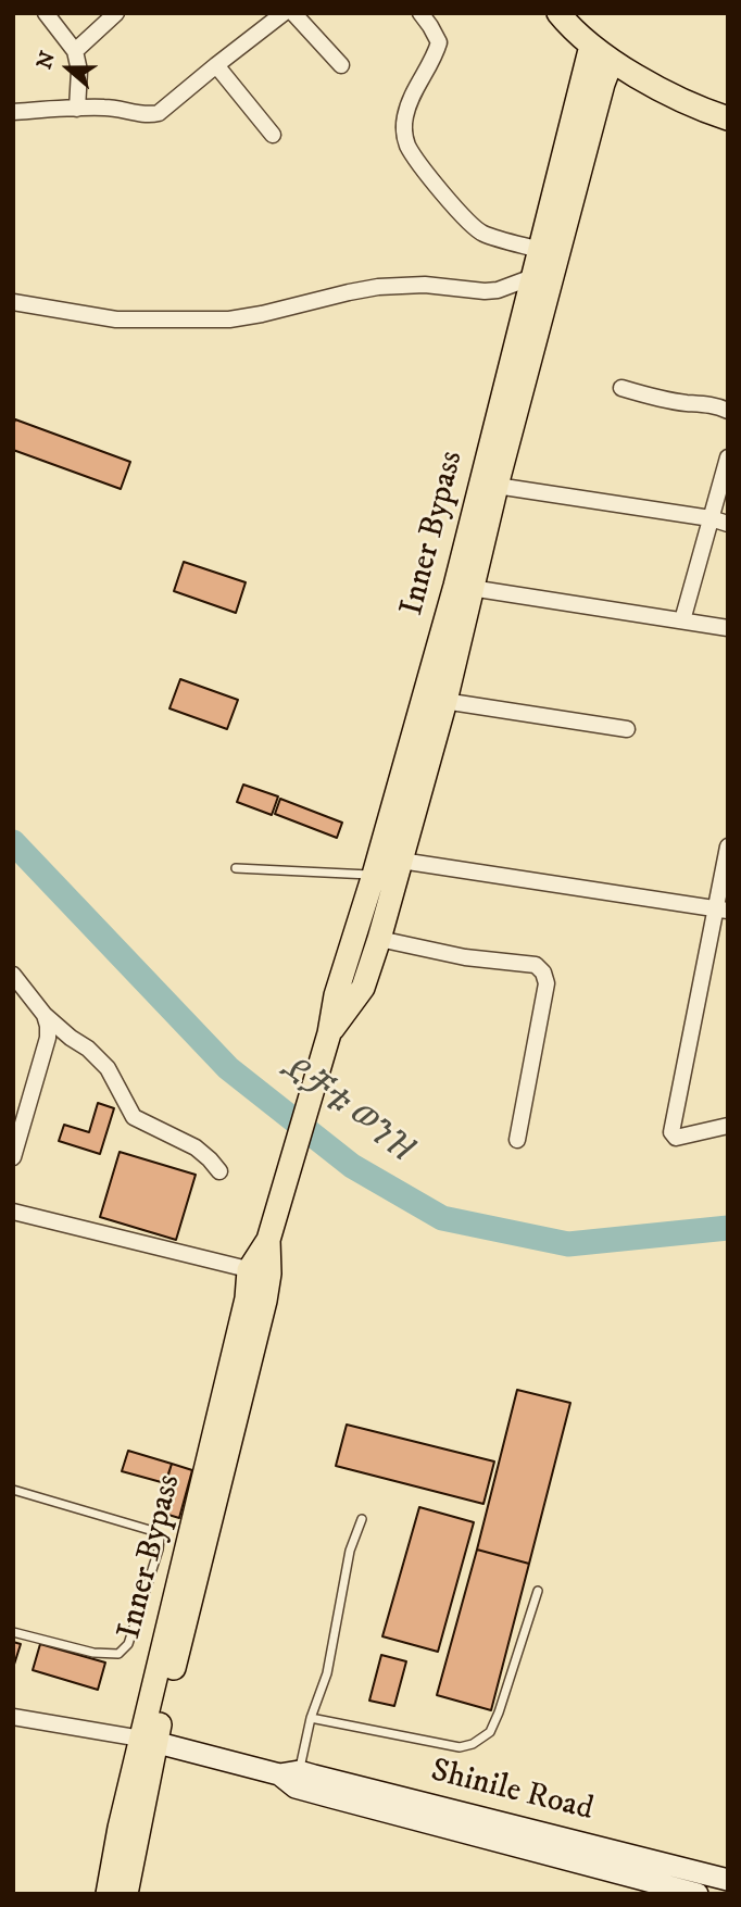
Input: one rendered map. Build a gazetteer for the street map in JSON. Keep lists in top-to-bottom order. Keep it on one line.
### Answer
{"streets":{"main road":["Inner Bypass"],"street":["Shinile Road"]},"crossings":[["Inner Bypass","Shinile Road"]],"water":["ደቻቱ ወንዝ"],"north":"left"}
